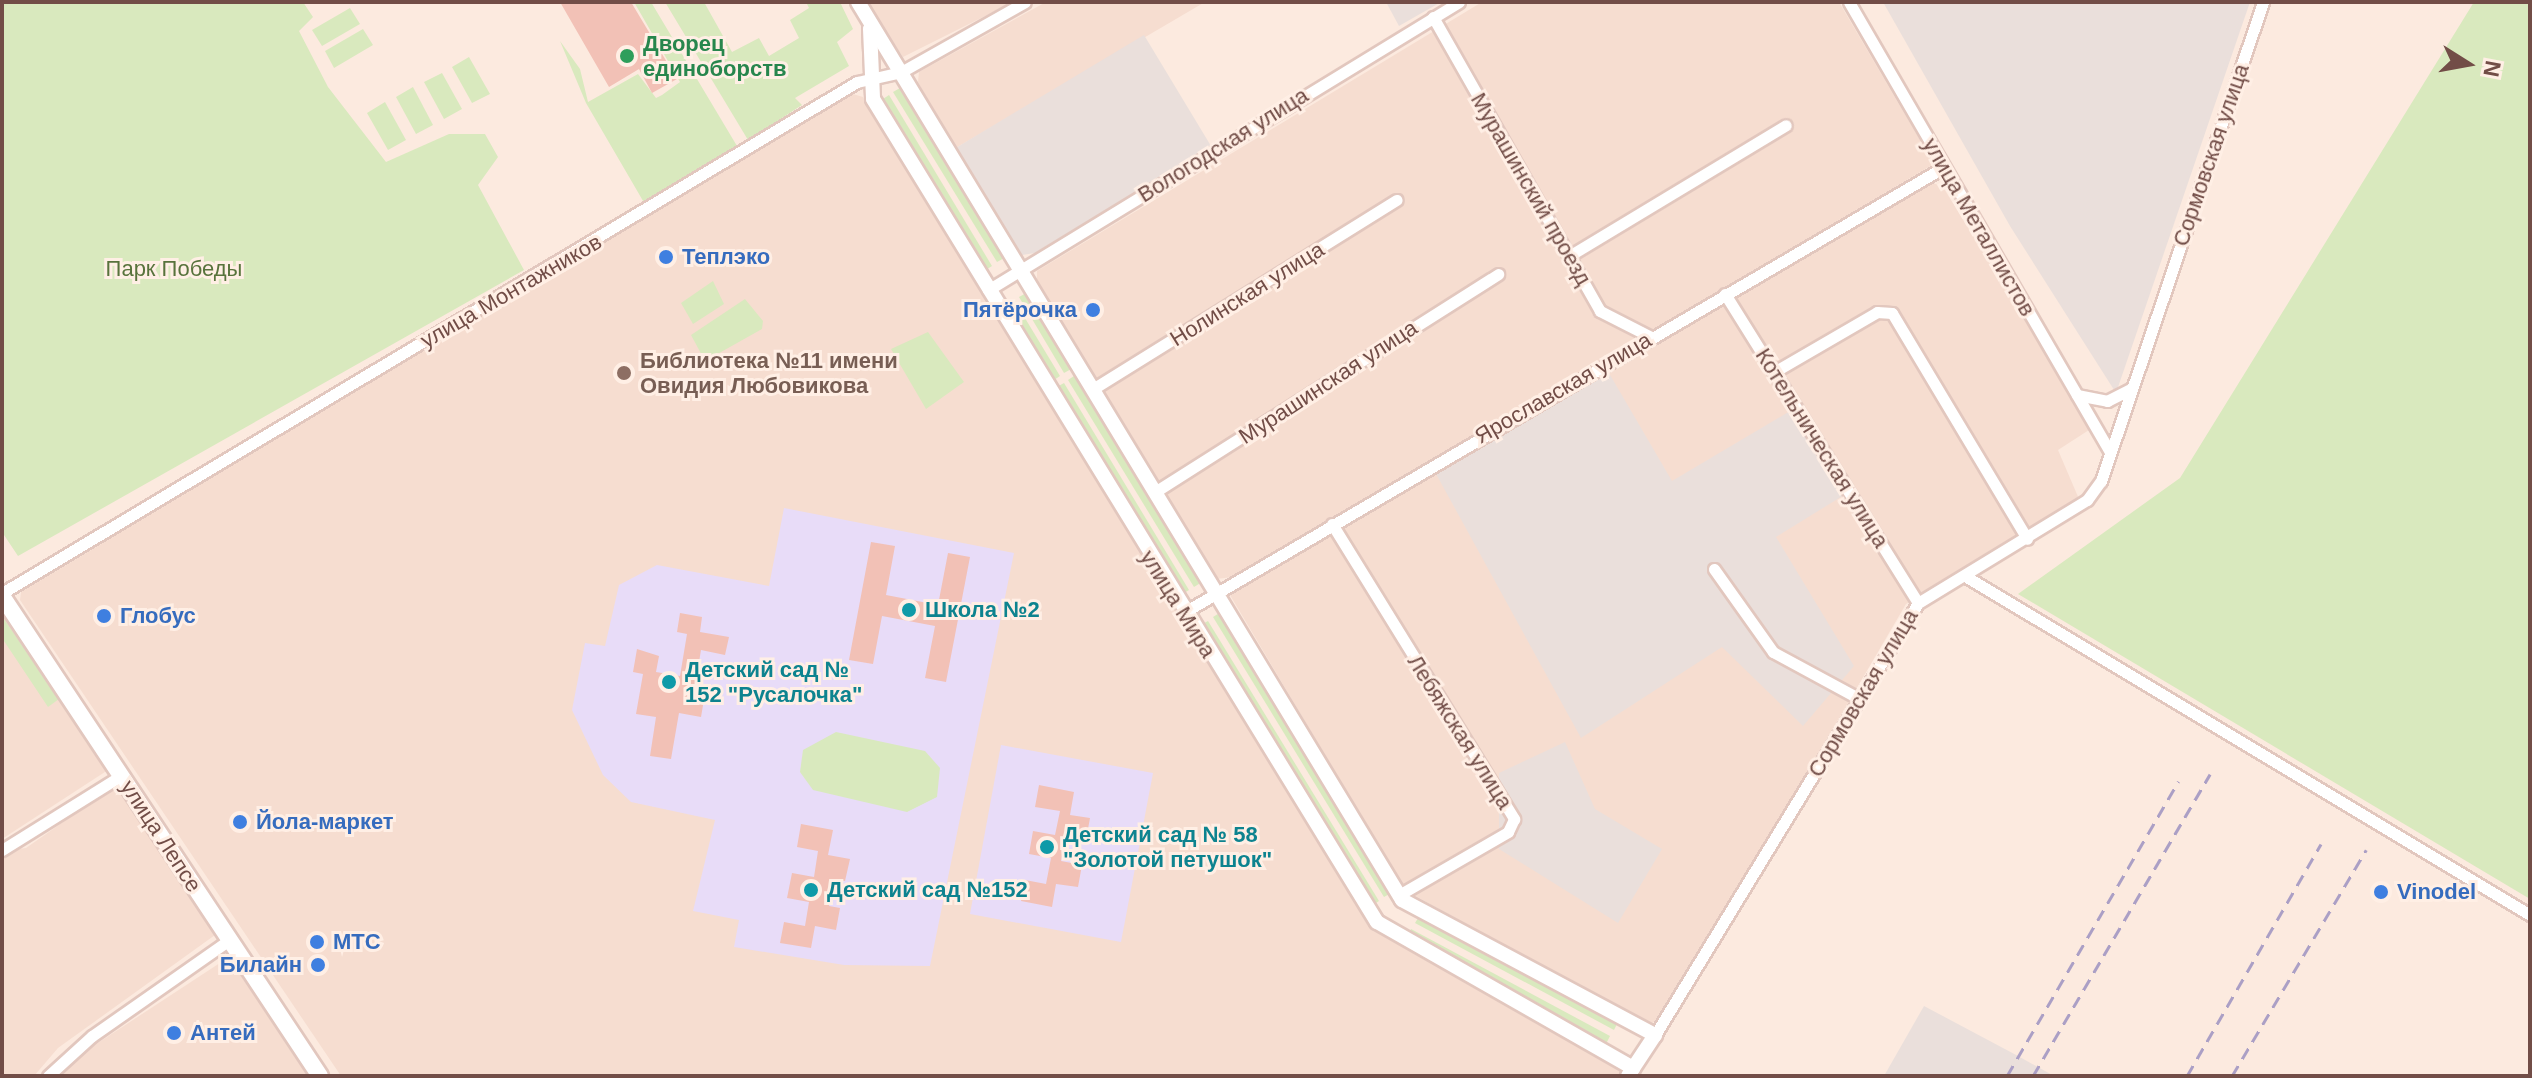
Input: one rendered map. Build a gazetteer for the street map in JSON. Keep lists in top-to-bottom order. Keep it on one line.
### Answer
{"streets":{"main road":["улица Лепсе"],"street":["Вологодская улица","Сормовская улица","Мурашинский проезд","улица Металлистов","улица Монтажников","Нолинская улица","Мурашинская улица","Ярославская улица","Котельническая улица","улица Мира","Лебяжская улица"]},"crossings":[["Вологодская улица","Мурашинский проезд"],["Вологодская улица","улица Мира"],["Сормовская улица","улица Металлистов"],["Сормовская улица","Котельническая улица"],["Сормовская улица","улица Мира"],["Мурашинский проезд","Ярославская улица"],["улица Металлистов","Ярославская улица"],["улица Монтажников","улица Мира"],["улица Монтажников","улица Лепсе"],["Нолинская улица","улица Мира"],["Мурашинская улица","улица Мира"],["Ярославская улица","Котельническая улица"],["Ярославская улица","улица Мира"],["Ярославская улица","Лебяжская улица"],["улица Мира","Лебяжская улица"]],"parks":["Парк Победы"],"places":["Дворец единоборств","Теплэко","Пятёрочка","Библиотека №11 имени Овидия Любовикова","Школа №2","Глобус","Детский сад № 152 \"Русалочка\"","Йола-маркет","Детский сад № 58 \"Золотой петушок\"","Детский сад №152","Vinodel","МТС","Билайн","Антей"],"north":"right"}
